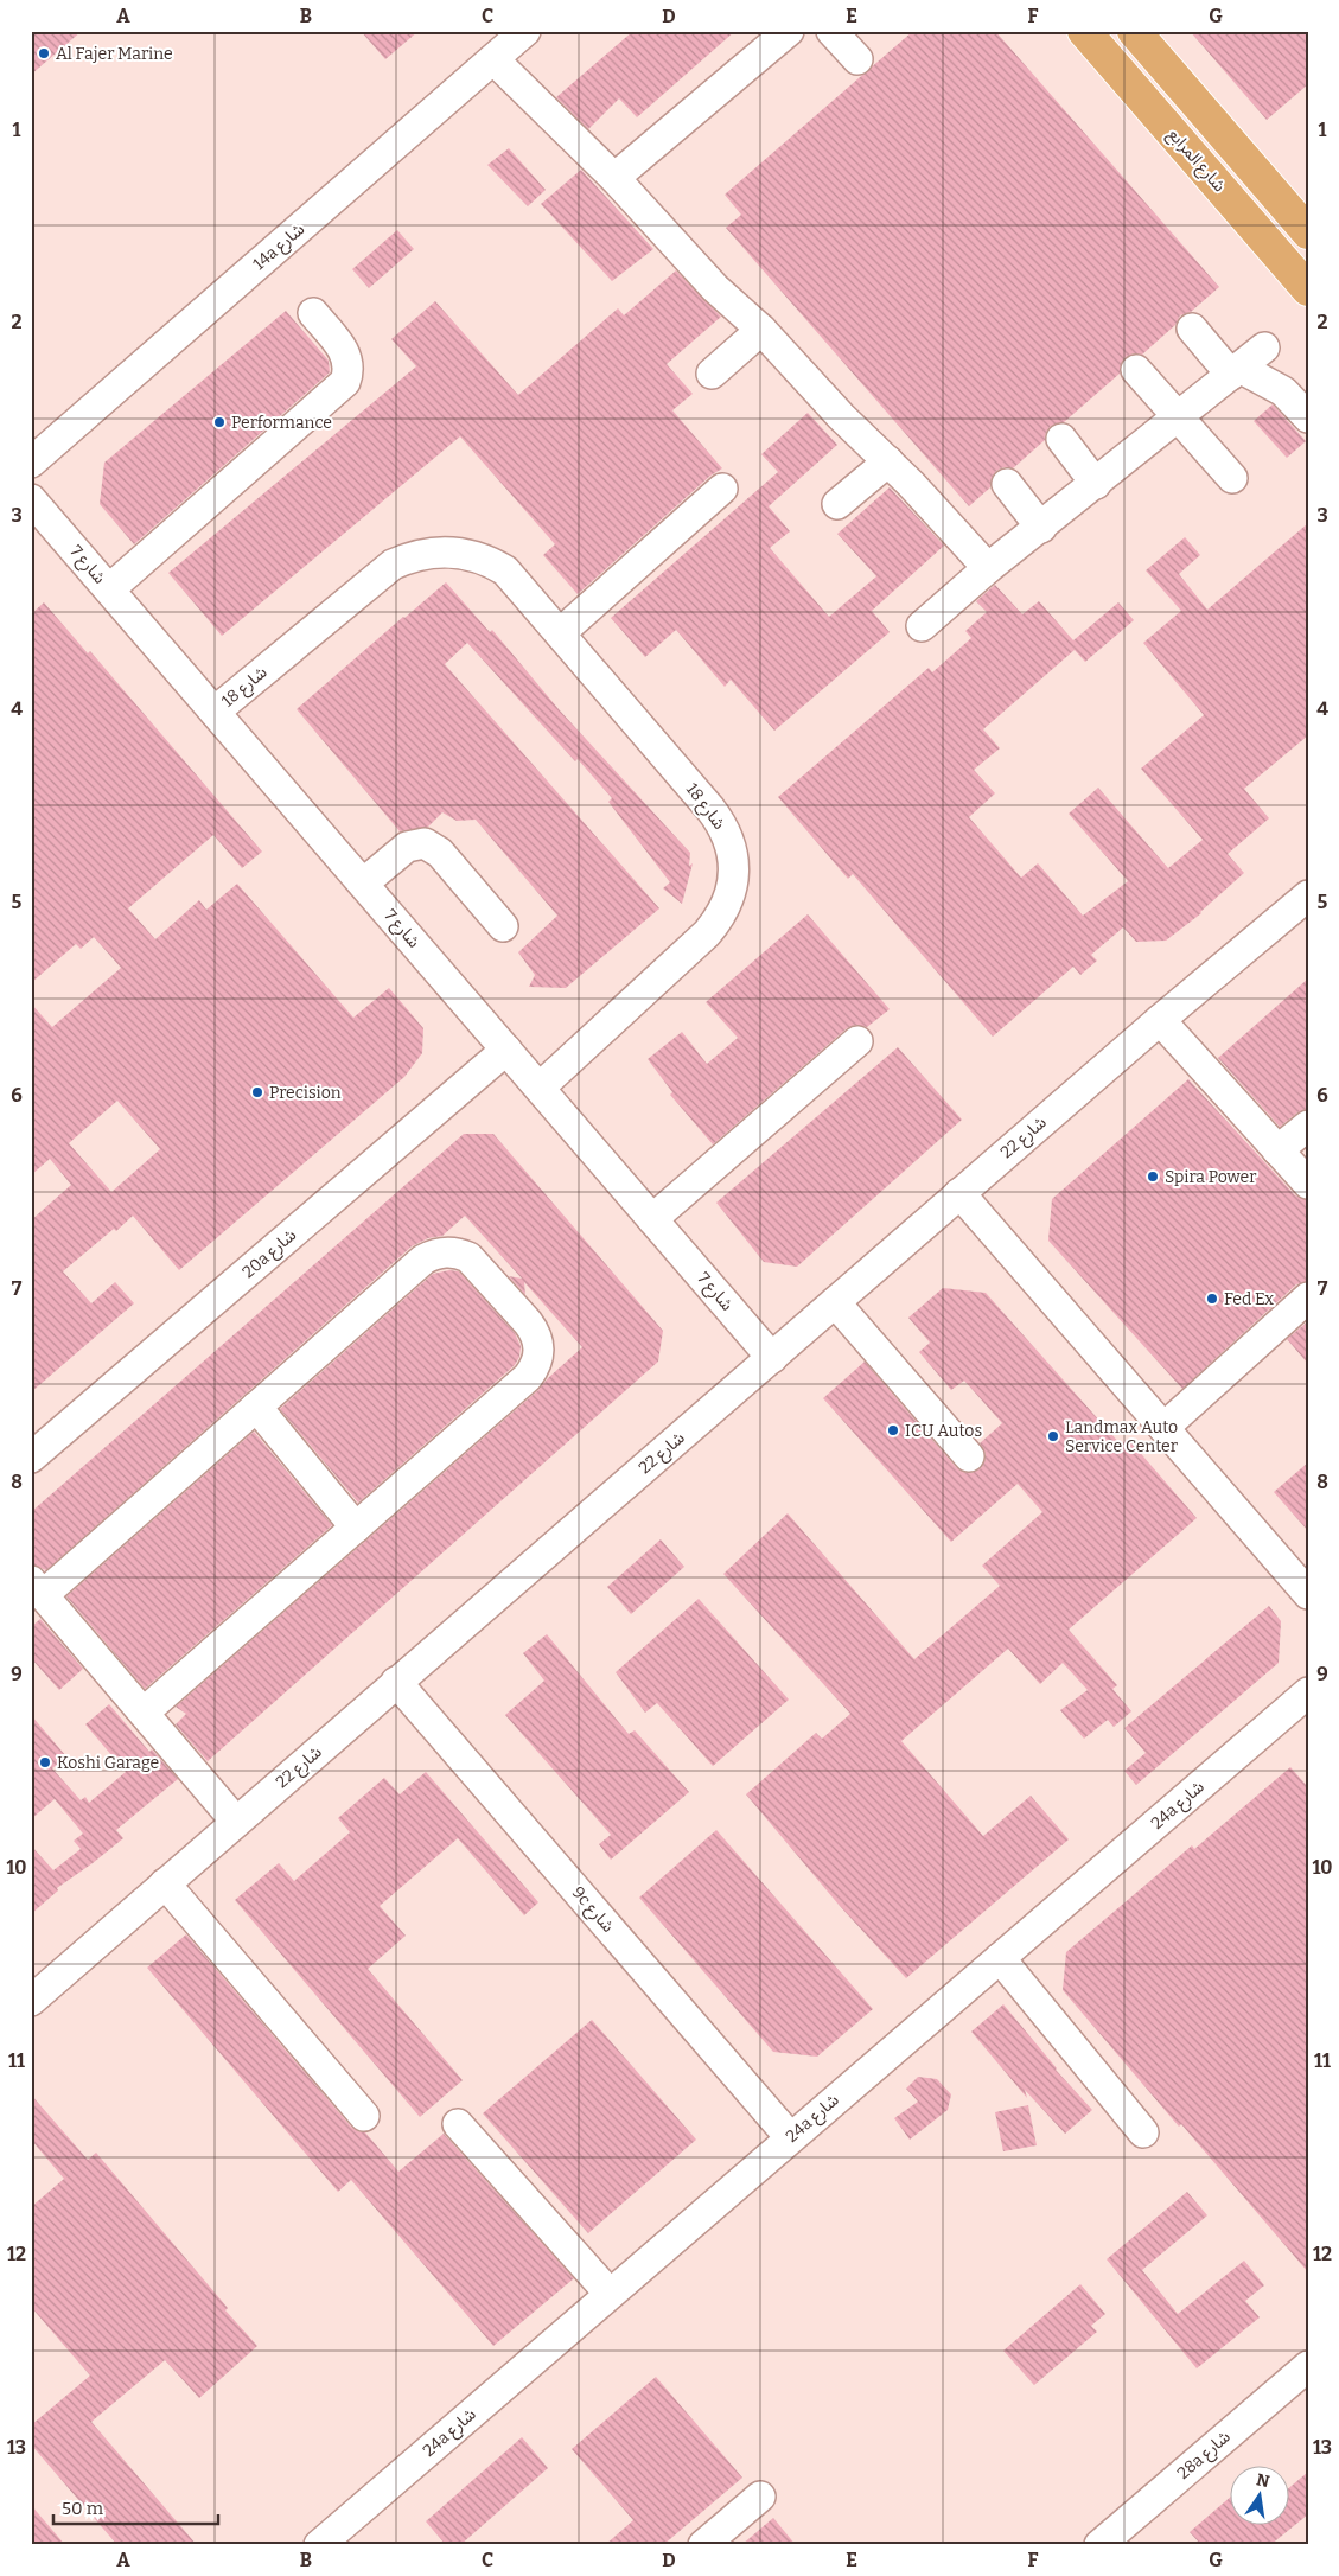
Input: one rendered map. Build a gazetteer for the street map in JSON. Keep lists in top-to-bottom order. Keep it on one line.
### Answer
{"streets":{"main road":["شارع المرابع"],"street":["14a شارع","شارع 7","شارع 18","شارع 22","20a شارع","24a شارع","9c شارع","28a شارع"]},"crossings":[["شارع 7","شارع 18"],["شارع 7","شارع 22"],["شارع 7","20a شارع"],["شارع 22","9c شارع"],["24a شارع","9c شارع"]],"places":["Al Fajer Marine","Performance","Precision","Spira Power","Fed Ex","ICU Autos","Landmax Auto Service Center","Koshi Garage"],"scale_bar":"50 m","north":"top","grid":{"columns":["A","B","C","D","E","F","G"],"rows":["1","2","3","4","5","6","7","8","9","10","11","12","13"]}}
